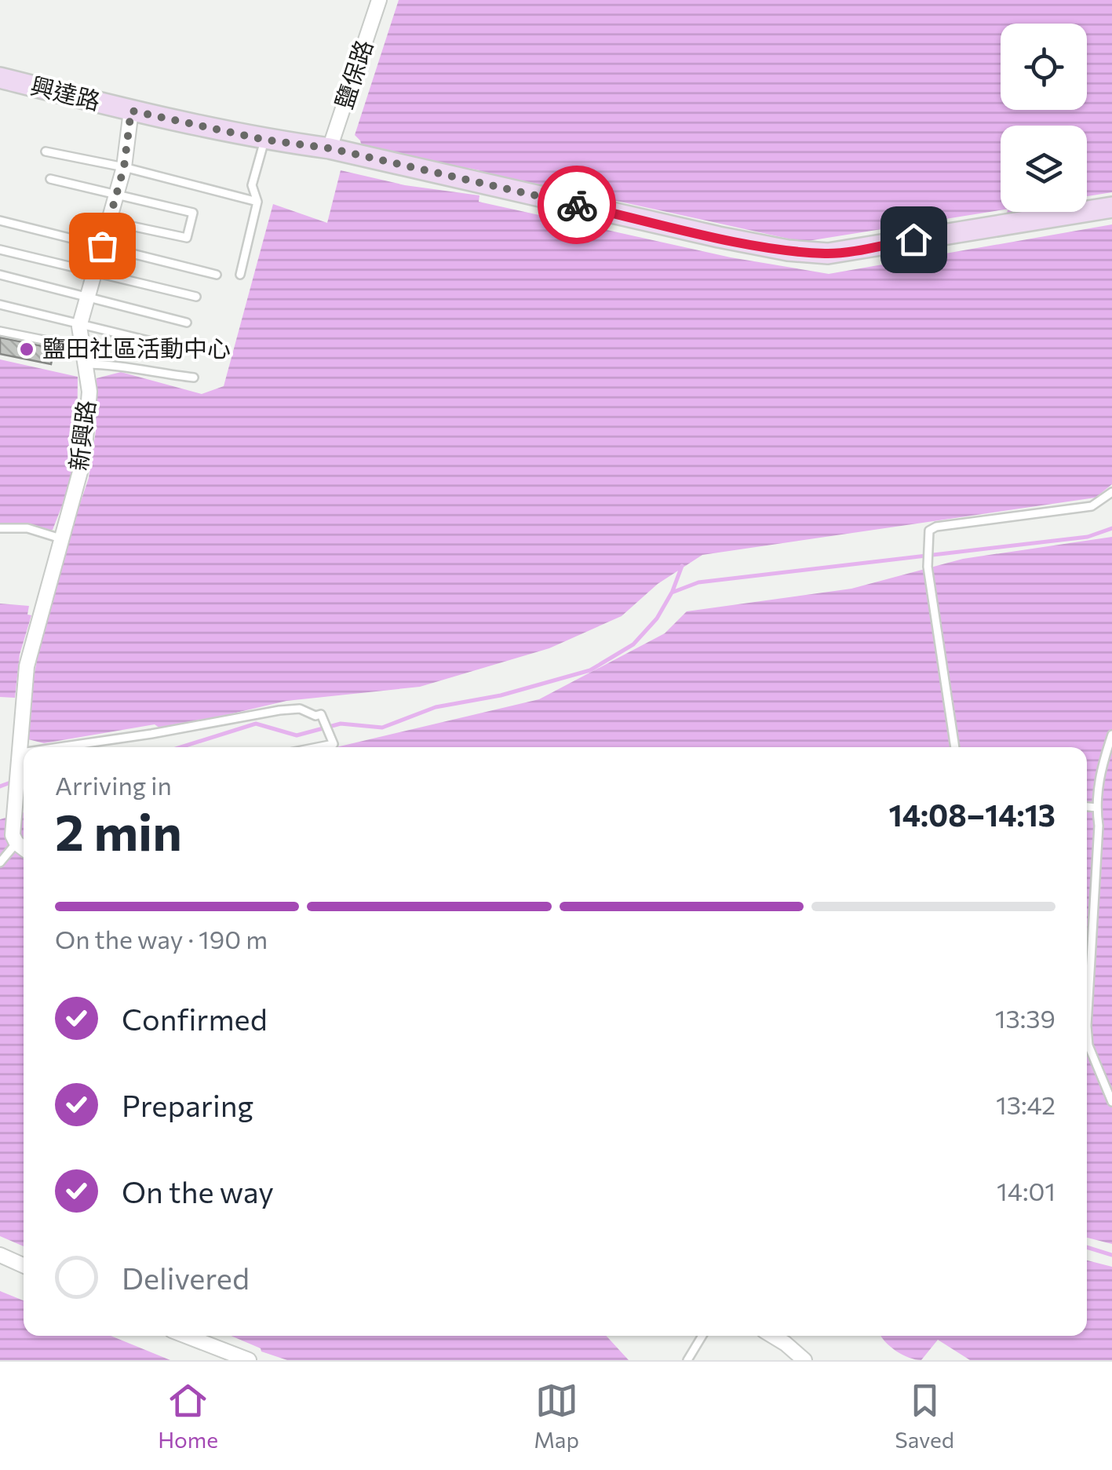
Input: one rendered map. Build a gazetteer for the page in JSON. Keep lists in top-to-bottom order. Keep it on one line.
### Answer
{"streets":{"street":["鹽保路","興達路","新興路"]},"crossings":[["鹽保路","興達路"],["興達路","新興路"]],"places":["鹽田社區活動中心"],"page":{"heading":["2 min","Arriving in","14:08–14:13"],"bar":"On the way · 190 m","list":[["Confirmed","13:39"],["Preparing","13:42"],["On the way","14:01"],"Delivered"],"tabs":["Home","Map","Saved"]}}
